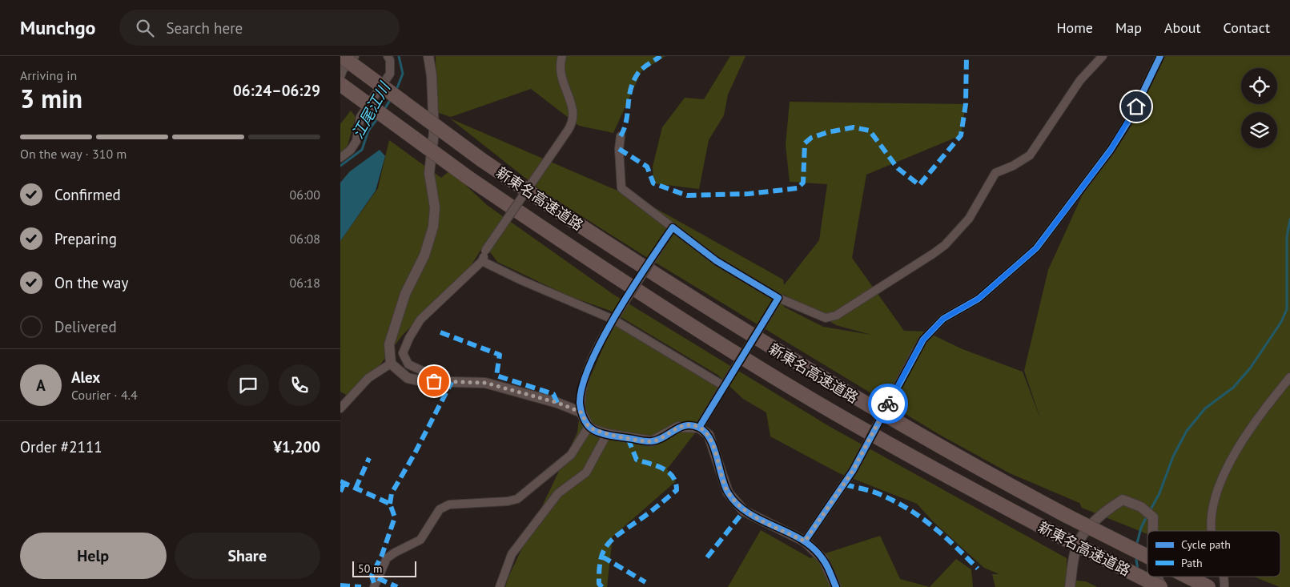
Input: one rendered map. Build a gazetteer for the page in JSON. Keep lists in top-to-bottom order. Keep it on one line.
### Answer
{"streets":{"highway":["新東名高速道路"]},"water":["江尾江川"],"legend":["Cycle path","Path"],"scale_bar":"50 m","page":{"header":"Munchgo","search":"Search here","nav":["Home","Map","About","Contact"],"heading":["3 min","Arriving in","06:24–06:29"],"panel":["Alex","Courier · 4.4","Order #2111","¥1,200"],"bar":"On the way · 310 m","list":[["Confirmed","06:00"],["Preparing","06:08"],["On the way","06:18"],"Delivered"],"round":"A","buttons":["Help","Share"],"scale":"50 m"}}
